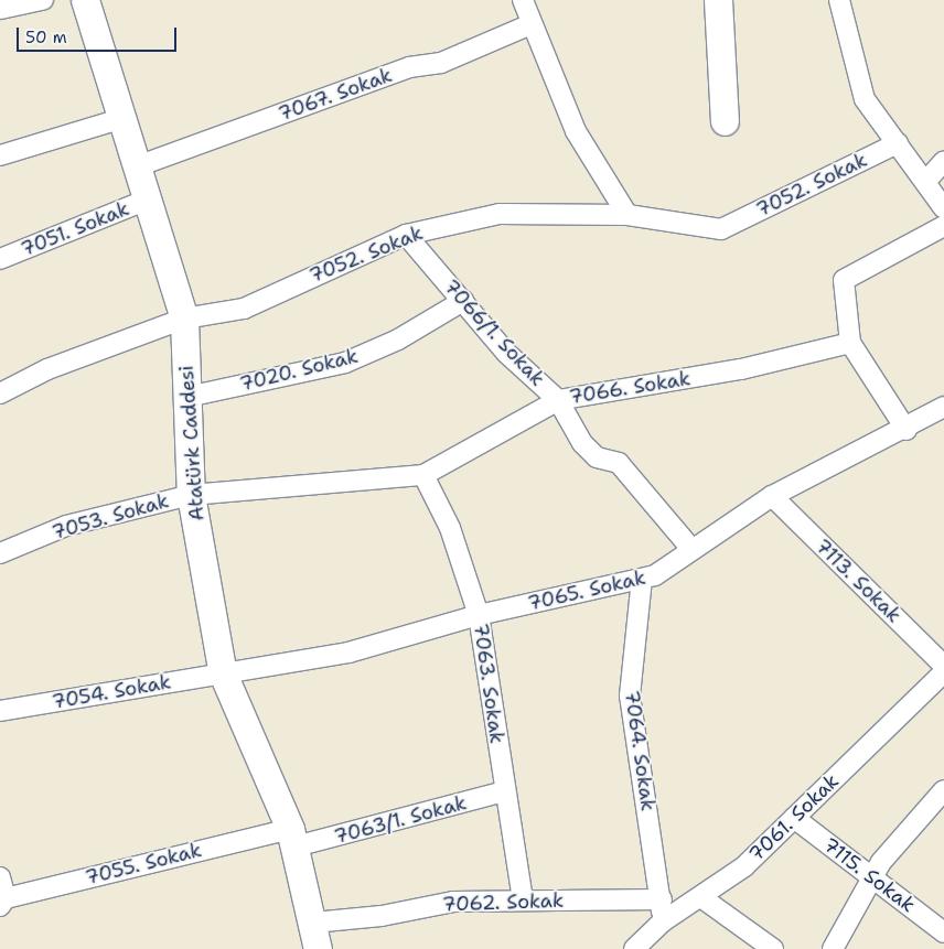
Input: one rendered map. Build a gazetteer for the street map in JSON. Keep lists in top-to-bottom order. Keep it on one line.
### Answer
{"streets":{"main road":["Atatürk Caddesi"],"street":["7067. Sokak","7052. Sokak","7051. Sokak","7066/1. Sokak","7020. Sokak","7066. Sokak","7053. Sokak","7113. Sokak","7065. Sokak","7063. Sokak","7054. Sokak","7064. Sokak","7061. Sokak","7063/1. Sokak","7055. Sokak","7115. Sokak","7062. Sokak"]},"crossings":[["7067. Sokak","Atatürk Caddesi"],["7052. Sokak","7066/1. Sokak"],["7052. Sokak","Atatürk Caddesi"],["7051. Sokak","Atatürk Caddesi"],["7066/1. Sokak","7020. Sokak"],["7066/1. Sokak","7066. Sokak"],["7066/1. Sokak","7065. Sokak"],["7020. Sokak","Atatürk Caddesi"],["7066. Sokak","Atatürk Caddesi"],["7066. Sokak","7053. Sokak"],["7066. Sokak","7063. Sokak"],["Atatürk Caddesi","7053. Sokak"],["Atatürk Caddesi","7065. Sokak"],["Atatürk Caddesi","7054. Sokak"],["Atatürk Caddesi","7063/1. Sokak"],["Atatürk Caddesi","7055. Sokak"],["Atatürk Caddesi","7062. Sokak"],["7113. Sokak","7065. Sokak"],["7065. Sokak","7063. Sokak"],["7065. Sokak","7054. Sokak"],["7065. Sokak","7064. Sokak"],["7063. Sokak","7063/1. Sokak"],["7063. Sokak","7062. Sokak"],["7064. Sokak","7061. Sokak"],["7064. Sokak","7062. Sokak"],["7061. Sokak","7115. Sokak"],["7063/1. Sokak","7055. Sokak"]],"scale_bar":"50 m"}
